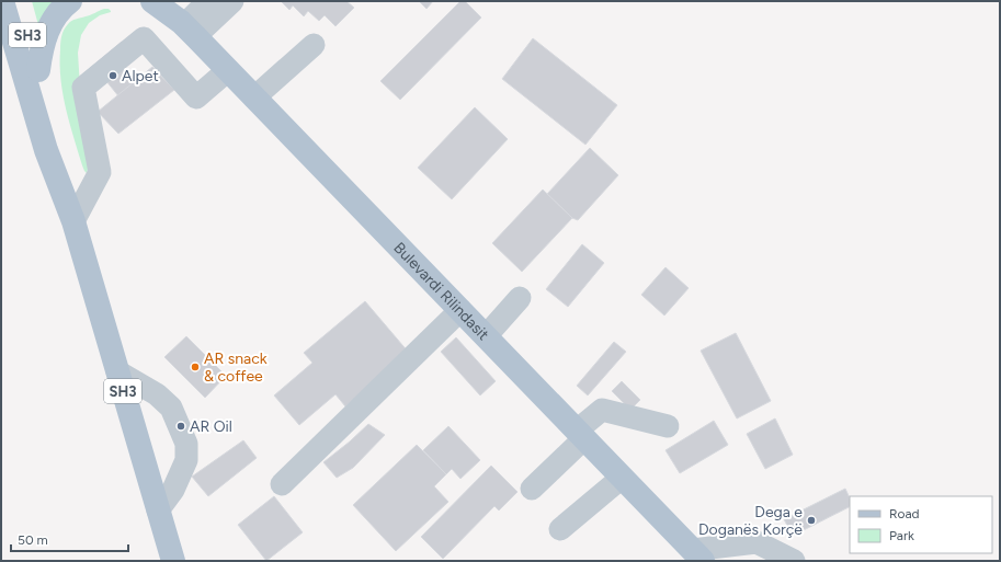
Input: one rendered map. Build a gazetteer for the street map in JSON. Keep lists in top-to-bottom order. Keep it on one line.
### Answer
{"streets":{"main road":["SH3","Bulevardi Rilindasit"]},"places":["Alpet","AR snack & coffee","AR Oil","Dega e Doganës Korçë"],"legend":["Road","Park"],"scale_bar":"50 m"}
